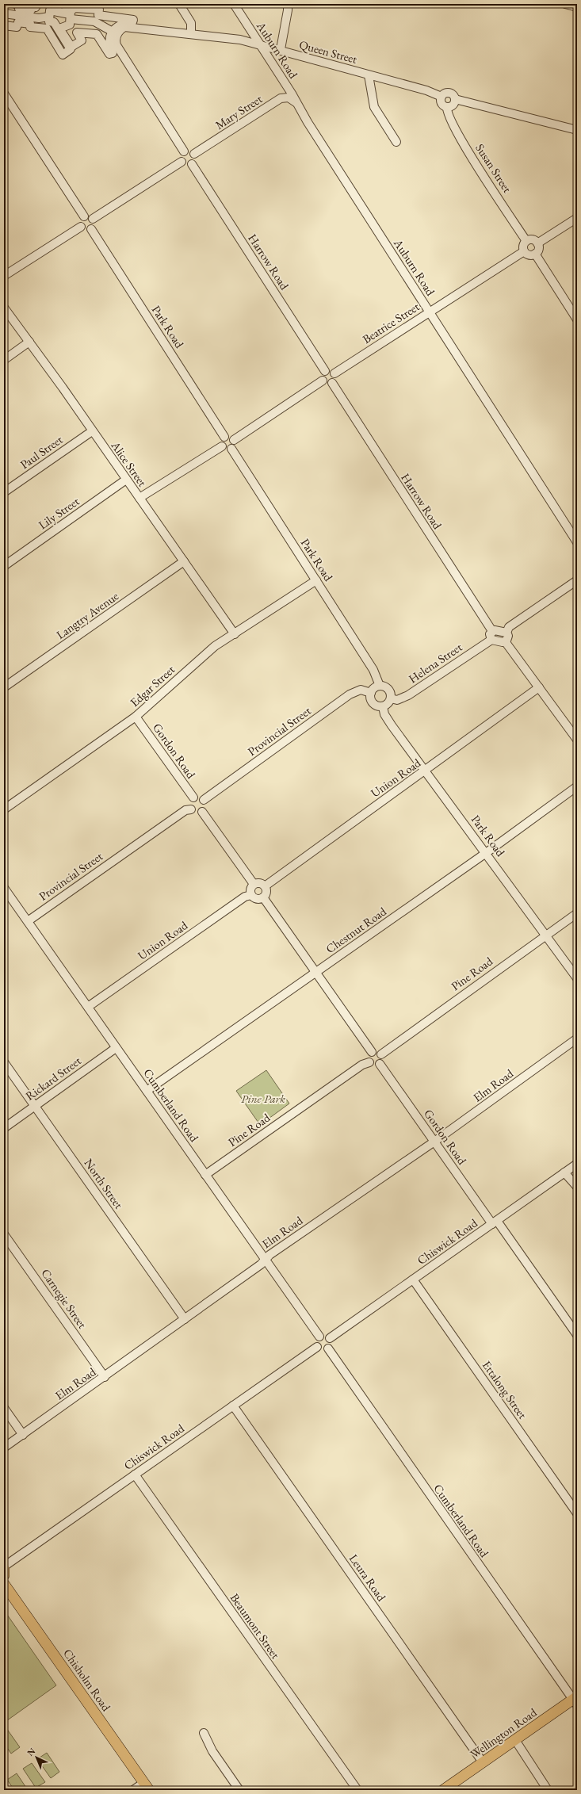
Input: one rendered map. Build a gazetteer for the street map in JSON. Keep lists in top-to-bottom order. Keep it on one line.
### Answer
{"streets":{"main road":["Chisholm Road","Wellington Road"],"street":["Auburn Road","Queen Street","Mary Street","Susan Street","Harrow Road","Beatrice Street","Park Road","Paul Street","Alice Street","Lily Street","Langtry Avenue","Helena Street","Edgar Street","Provincial Street","Gordon Road","Union Road","Chestnut Road","Pine Road","Rickard Street","Elm Road","Cumberland Road","North Street","Chiswick Road","Carnegie Street","Ettalong Street","Leura Road","Beaumont Street"]},"crossings":[["Auburn Road","Queen Street"],["Auburn Road","Mary Street"],["Auburn Road","Beatrice Street"],["Queen Street","Mary Street"],["Queen Street","Susan Street"],["Queen Street","Harrow Road"],["Mary Street","Harrow Road"],["Susan Street","Beatrice Street"],["Harrow Road","Beatrice Street"],["Park Road","Helena Street"],["Park Road","Edgar Street"],["Park Road","Provincial Street"],["Park Road","Union Road"],["Park Road","Chestnut Road"],["Park Road","Pine Road"],["Paul Street","Alice Street"],["Alice Street","Lily Street"],["Alice Street","Langtry Avenue"],["Alice Street","Edgar Street"],["Helena Street","Provincial Street"],["Edgar Street","Gordon Road"],["Provincial Street","Gordon Road"],["Provincial Street","Cumberland Road"],["Gordon Road","Pine Road"],["Gordon Road","Elm Road"],["Gordon Road","Chiswick Road"],["Union Road","Cumberland Road"],["Chestnut Road","Cumberland Road"],["Pine Road","Cumberland Road"],["Rickard Street","Cumberland Road"],["Rickard Street","North Street"],["Elm Road","Cumberland Road"],["Elm Road","North Street"],["Elm Road","Carnegie Street"],["Cumberland Road","Chiswick Road"],["Cumberland Road","Wellington Road"],["Chiswick Road","Ettalong Street"],["Chiswick Road","Leura Road"],["Chiswick Road","Beaumont Street"],["Leura Road","Wellington Road"]],"parks":["Pine Park"],"north":"top left"}
